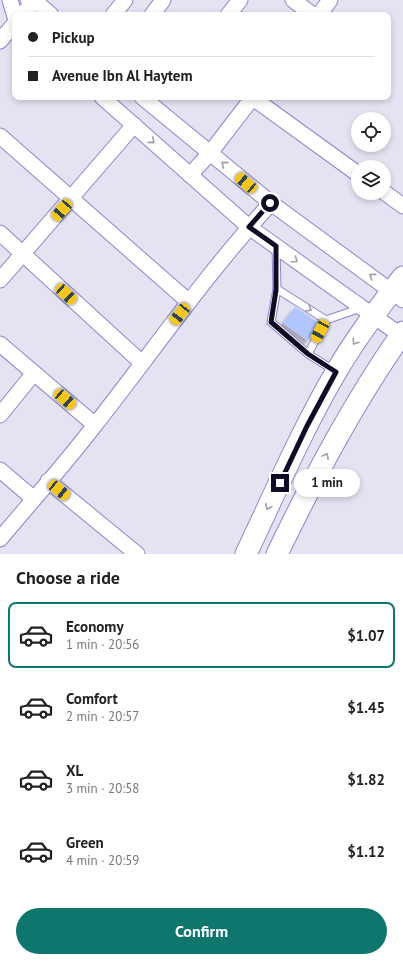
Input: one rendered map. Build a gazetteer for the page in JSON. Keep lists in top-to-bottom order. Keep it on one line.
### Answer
{"page":{"banner":["Pickup","Avenue Ibn Al Haytem"],"bubble":"1 min","heading":"Choose a ride","list":[{"name":"Economy","note":"1 min · 20:56","value":"$1.07"},{"name":"Comfort","note":"2 min · 20:57","value":"$1.45"},{"name":"XL","note":"3 min · 20:58","value":"$1.82"},{"name":"Green","note":"4 min · 20:59","value":"$1.12"}],"buttons":"Confirm"}}
